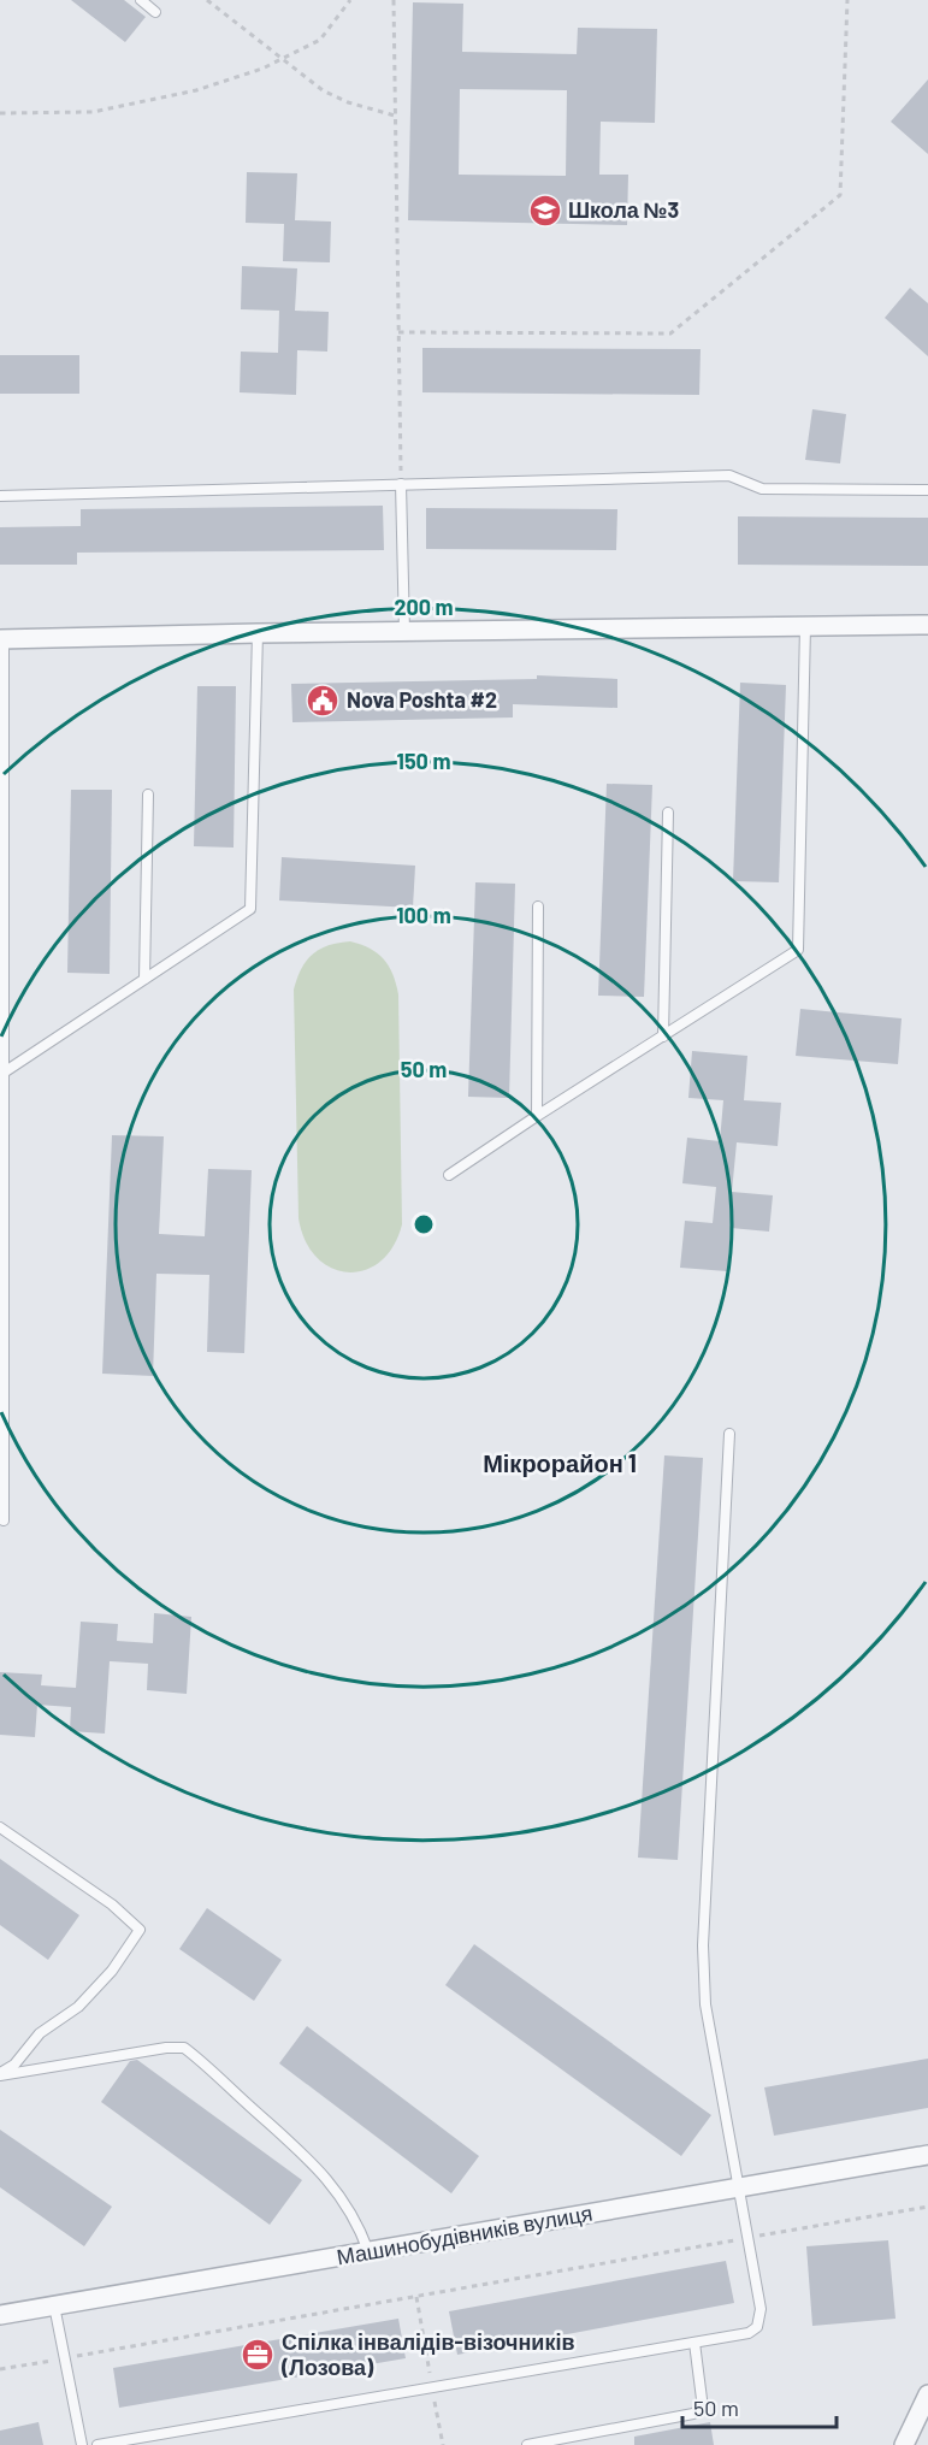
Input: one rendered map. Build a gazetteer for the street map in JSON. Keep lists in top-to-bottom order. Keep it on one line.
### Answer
{"streets":{"street":["Машинобудівників вулиця"]},"districts":["Мікрорайон 1"],"places":{"school or university":["Школа №3"],"public building":["Nova Poshta #2"],"office":["Спілка інвалідів-візочників (Лозова)"]},"scale_bar":"50 m","rings":["200 m","150 m","100 m","50 m"]}
